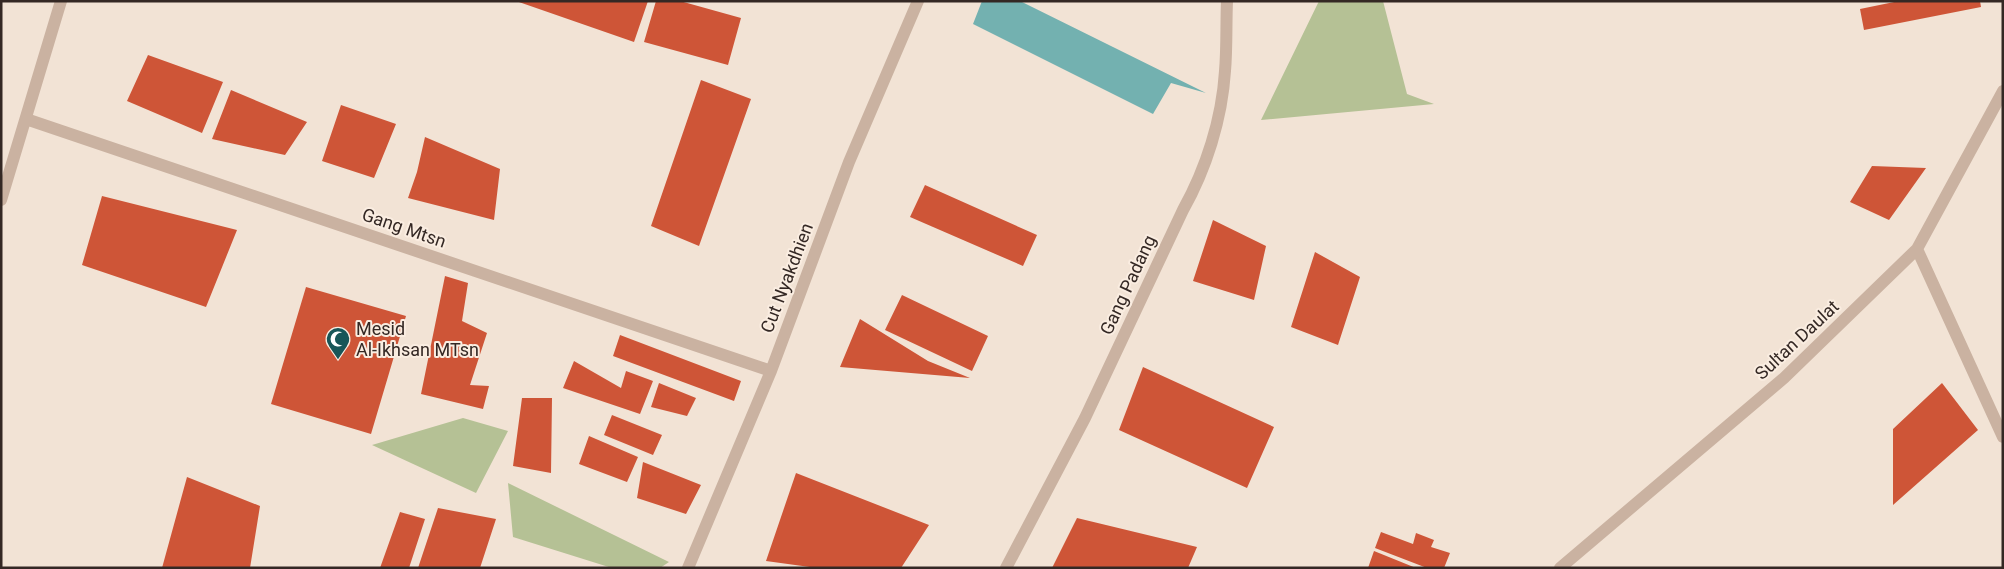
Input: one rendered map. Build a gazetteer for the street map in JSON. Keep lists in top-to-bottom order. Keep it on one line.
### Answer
{"streets":{"street":["Gang Mtsn","Cut Nyakdhien","Gang Padang","Sultan Daulat"]},"crossings":[["Gang Mtsn","Cut Nyakdhien"]],"places":{"mosque":["Mesid Al-Ikhsan MTsn"]}}
